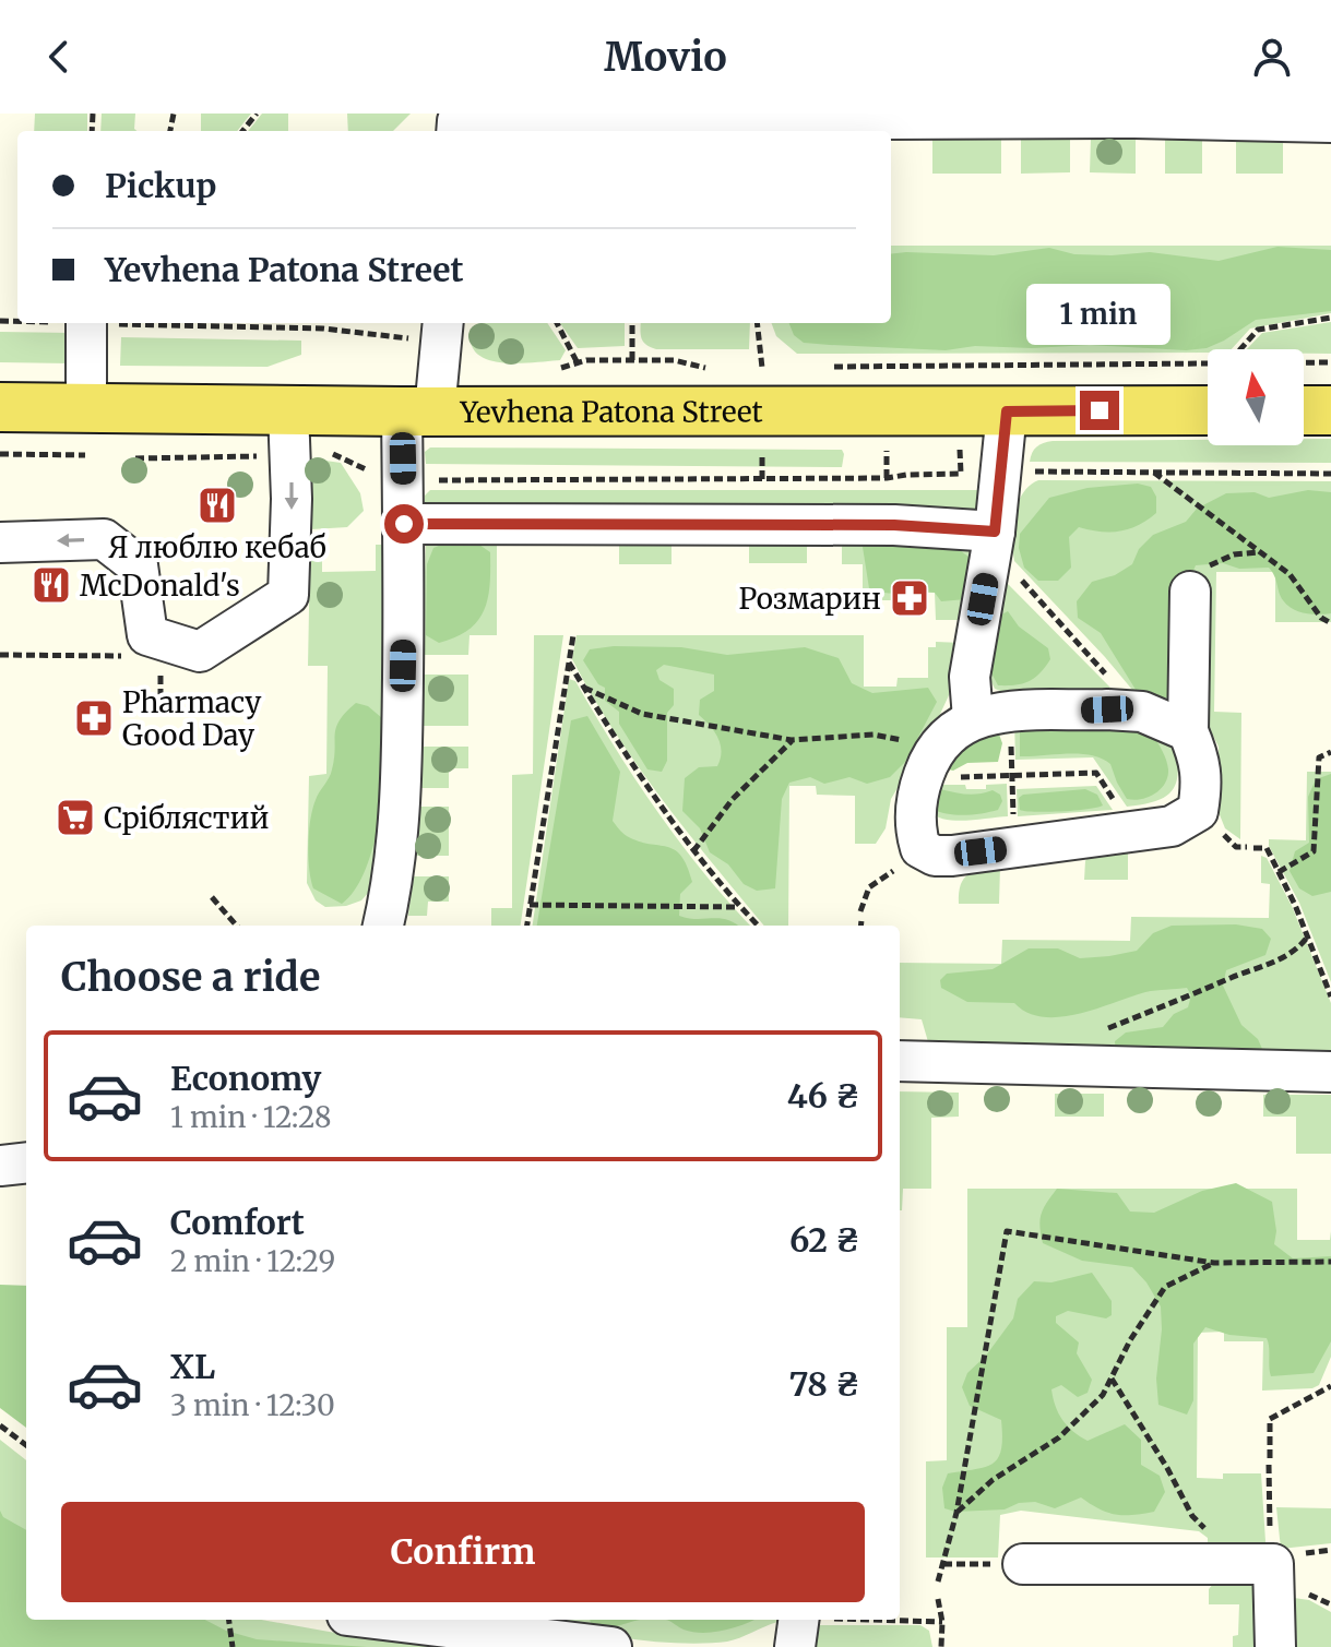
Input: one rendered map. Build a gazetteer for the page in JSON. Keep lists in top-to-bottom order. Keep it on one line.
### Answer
{"streets":{"main road":["Yevhena Patona Street"]},"places":{"restaurant":["Я люблю кебаб","McDonald's"],"pharmacy":["Розмарин","Pharmacy Good Day"],"supermarket":["Сріблястий"]},"north":"top","page":{"header":"Movio","banner":["Pickup","Yevhena Patona Street"],"bubble":"1 min","heading":"Choose a ride","list":[{"name":"Economy","note":"1 min · 12:28","value":"46 ₴"},{"name":"Comfort","note":"2 min · 12:29","value":"62 ₴"},{"name":"XL","note":"3 min · 12:30","value":"78 ₴"}],"buttons":"Confirm"}}
